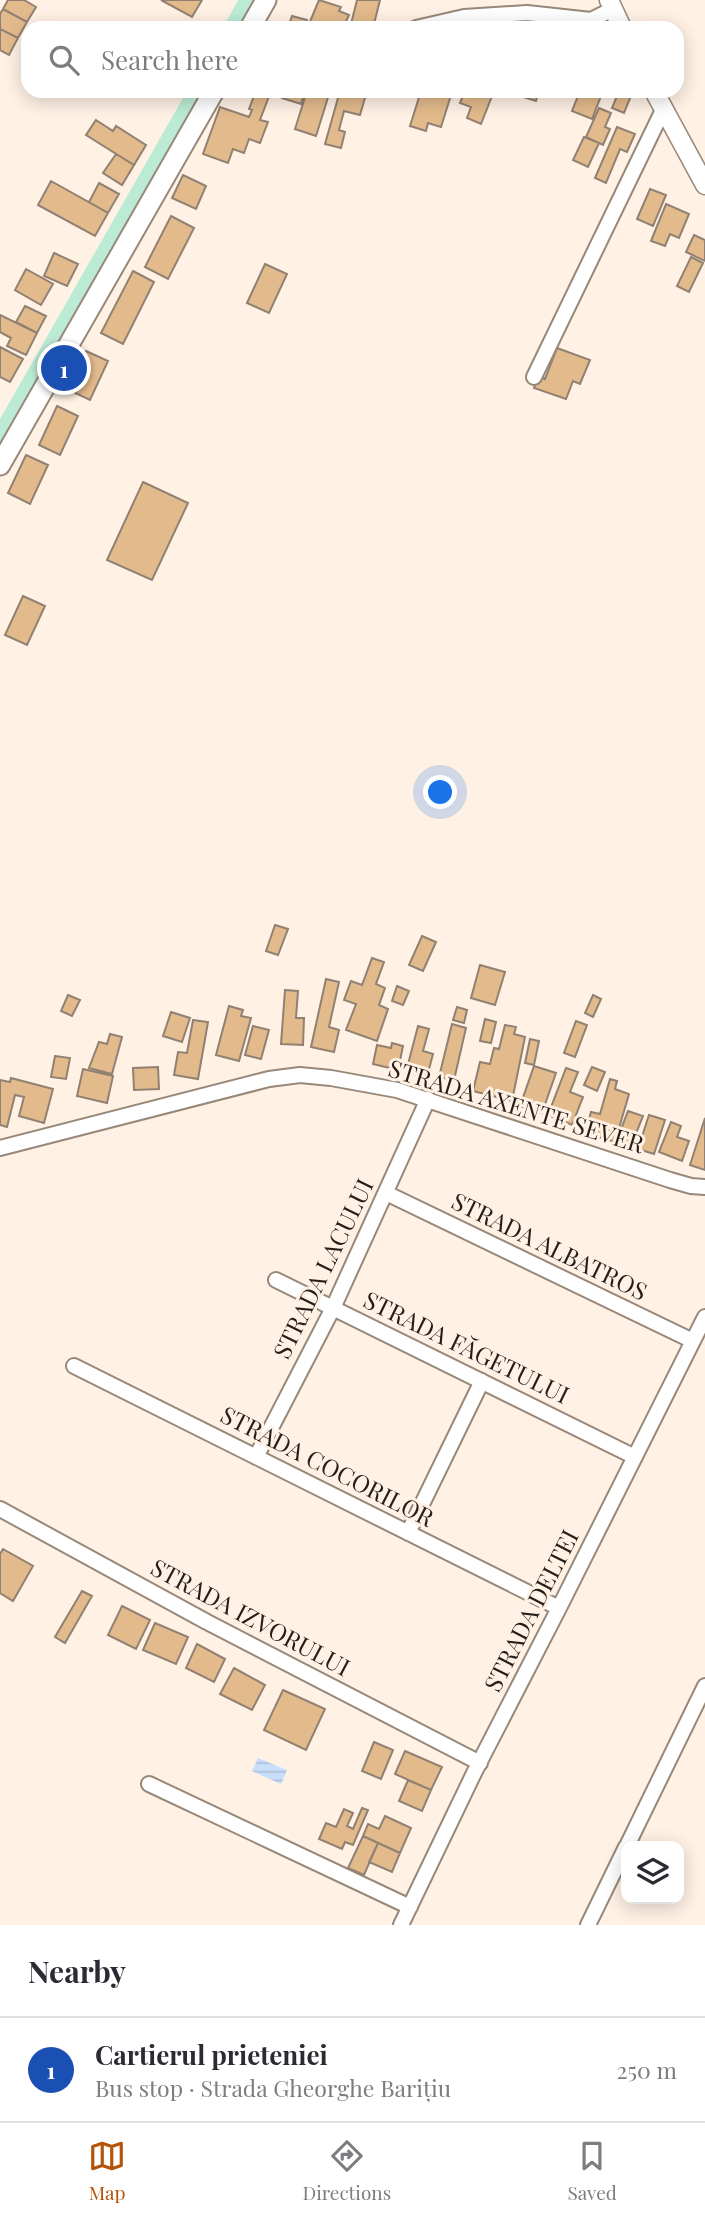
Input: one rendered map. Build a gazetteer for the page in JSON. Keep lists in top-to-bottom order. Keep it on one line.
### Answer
{"streets":{"street":["STRADA AXENTE SEVER","STRADA ALBATROS","STRADA LACULUI","STRADA FĂGETULUI","STRADA COCORILOR","STRADA DELTEI","STRADA IZVORULUI"]},"crossings":[["STRADA AXENTE SEVER","STRADA LACULUI"],["STRADA ALBATROS","STRADA LACULUI"],["STRADA ALBATROS","STRADA DELTEI"],["STRADA LACULUI","STRADA FĂGETULUI"],["STRADA LACULUI","STRADA COCORILOR"],["STRADA FĂGETULUI","STRADA DELTEI"],["STRADA COCORILOR","STRADA DELTEI"],["STRADA DELTEI","STRADA IZVORULUI"]],"page":{"search":"Search here","pins":"1","heading":"Nearby","list":[{"mark":"1","name":"Cartierul prieteniei","note":"Bus stop · Strada Gheorghe Barițiu","value":"250 m"}],"nav":["Map","Directions","Saved"]}}
